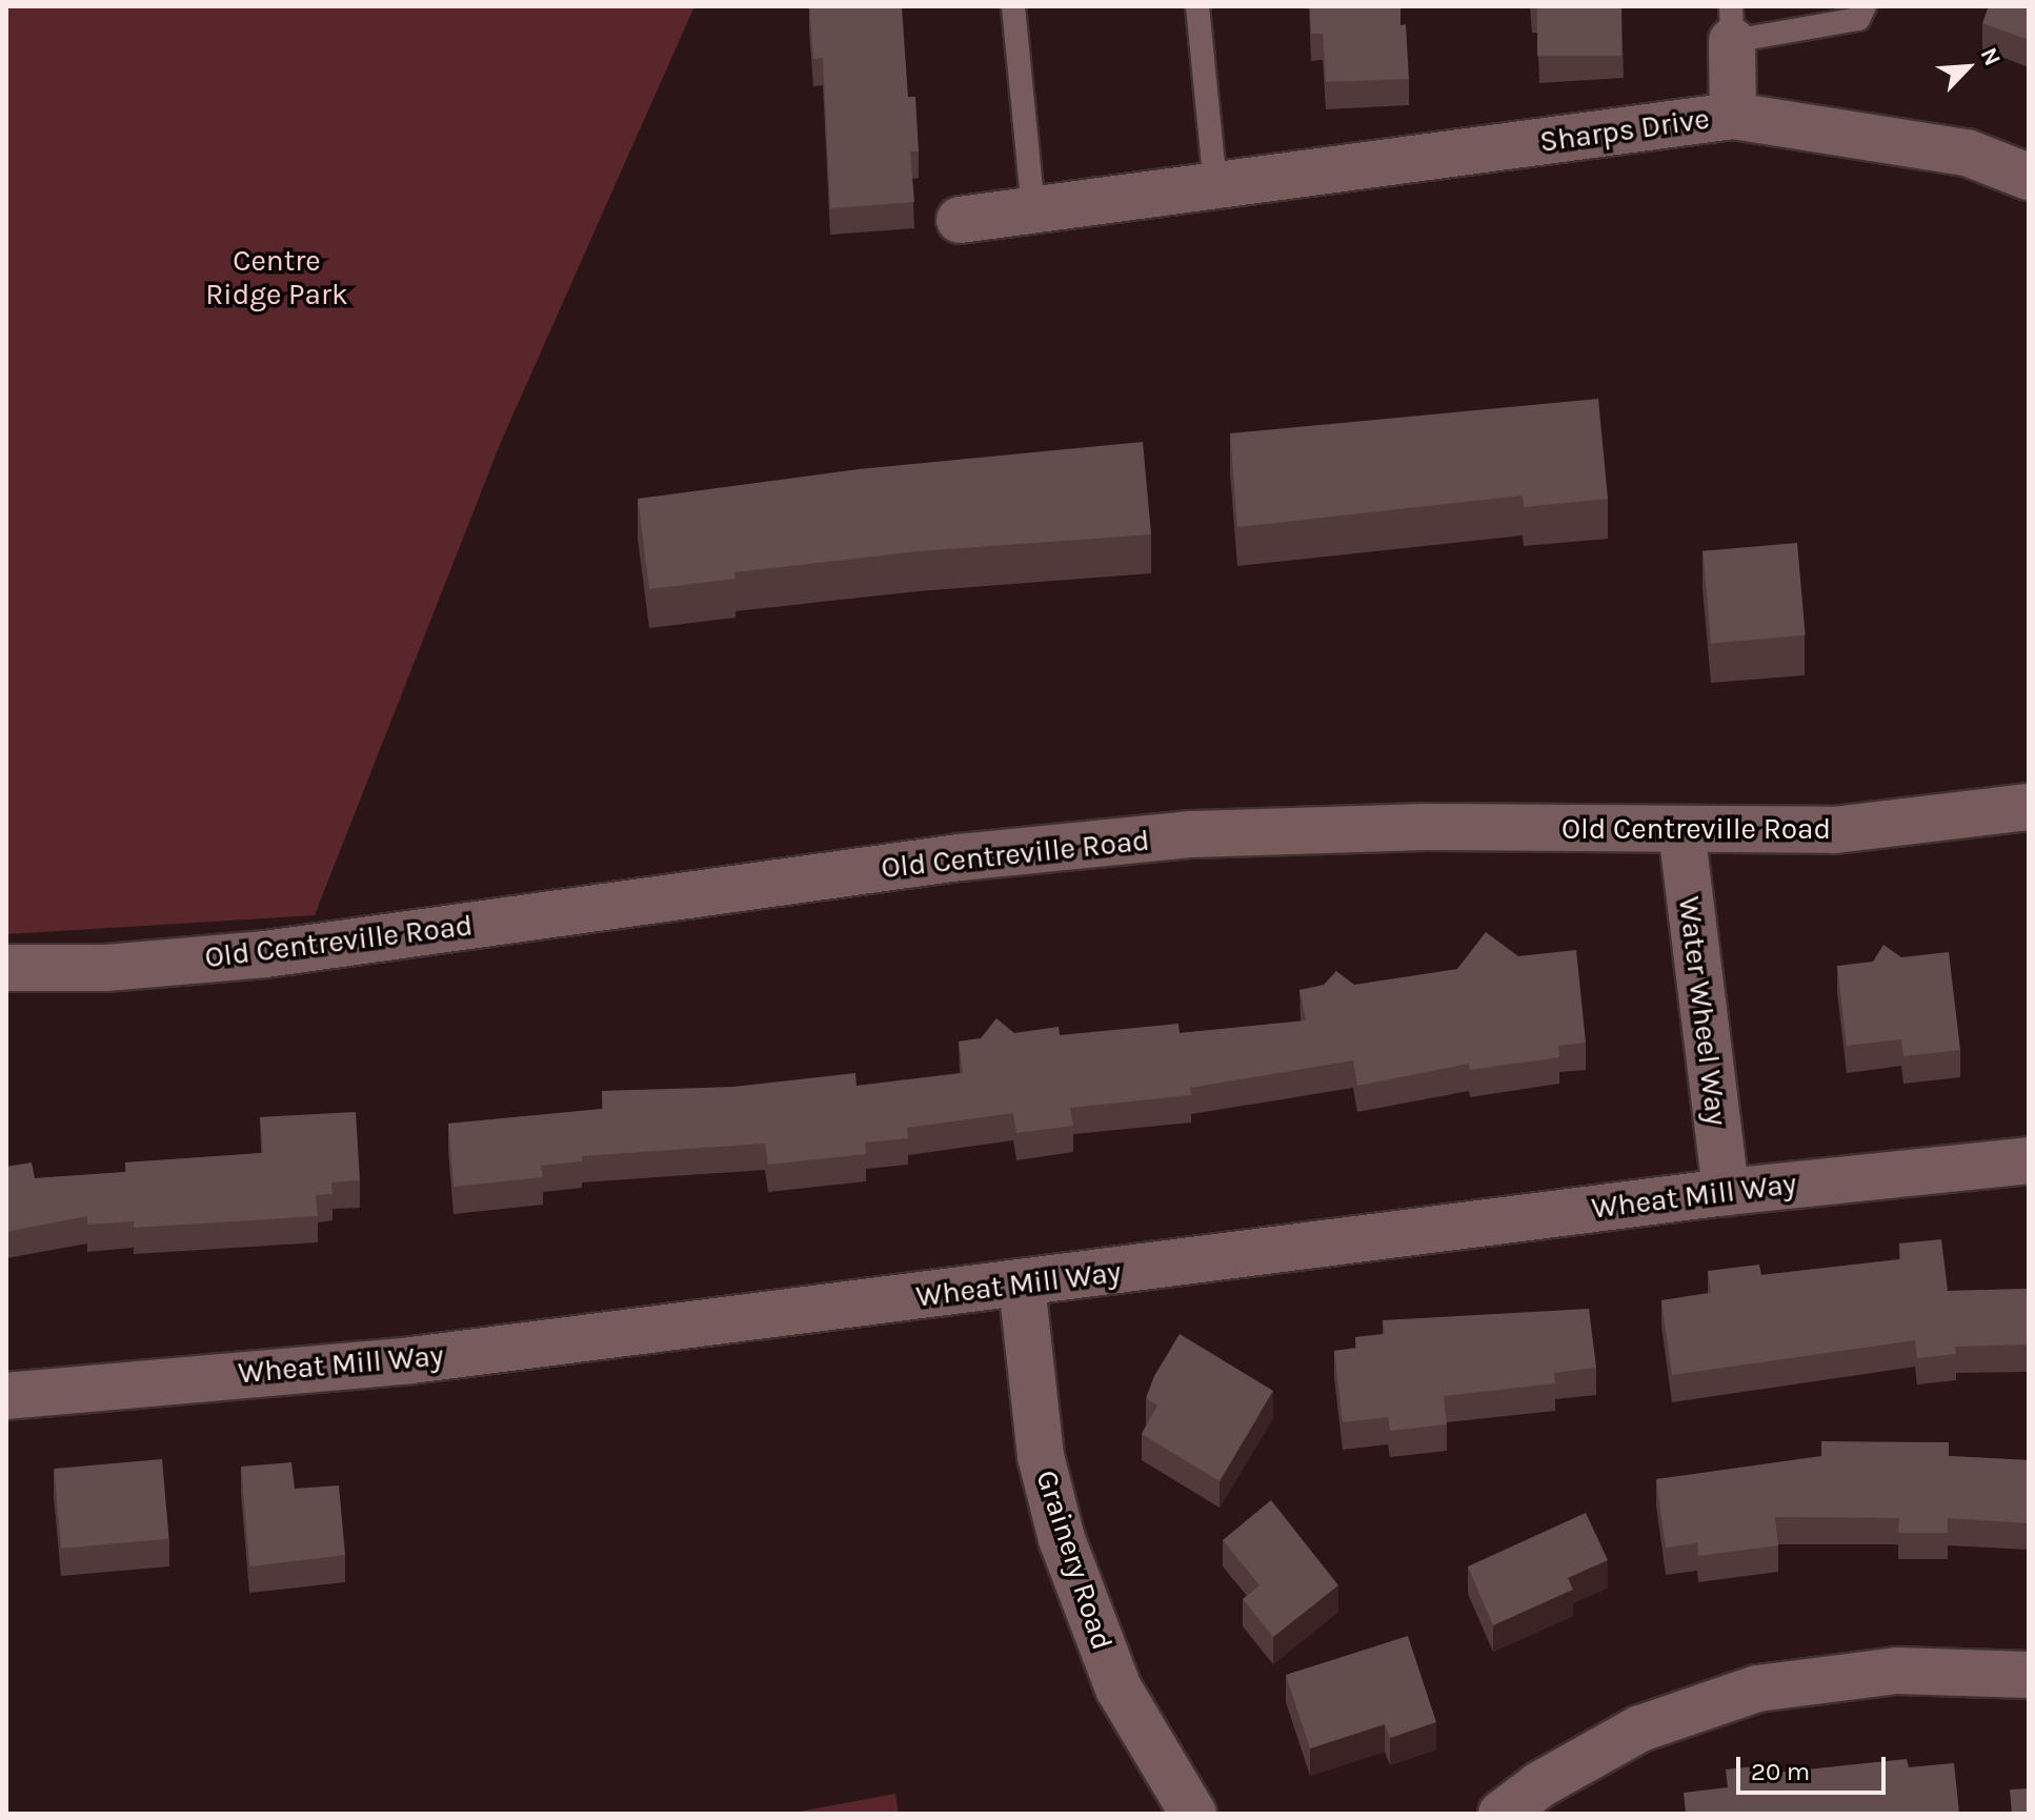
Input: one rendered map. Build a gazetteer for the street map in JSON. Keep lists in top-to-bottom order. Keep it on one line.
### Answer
{"streets":{"street":["Sharps Drive","Old Centreville Road","Water Wheel Way","Wheat Mill Way","Grainery Road"]},"crossings":[["Old Centreville Road","Water Wheel Way"],["Water Wheel Way","Wheat Mill Way"],["Wheat Mill Way","Grainery Road"]],"parks":["Centre Ridge Park"],"scale_bar":"20 m","north":"top right"}
